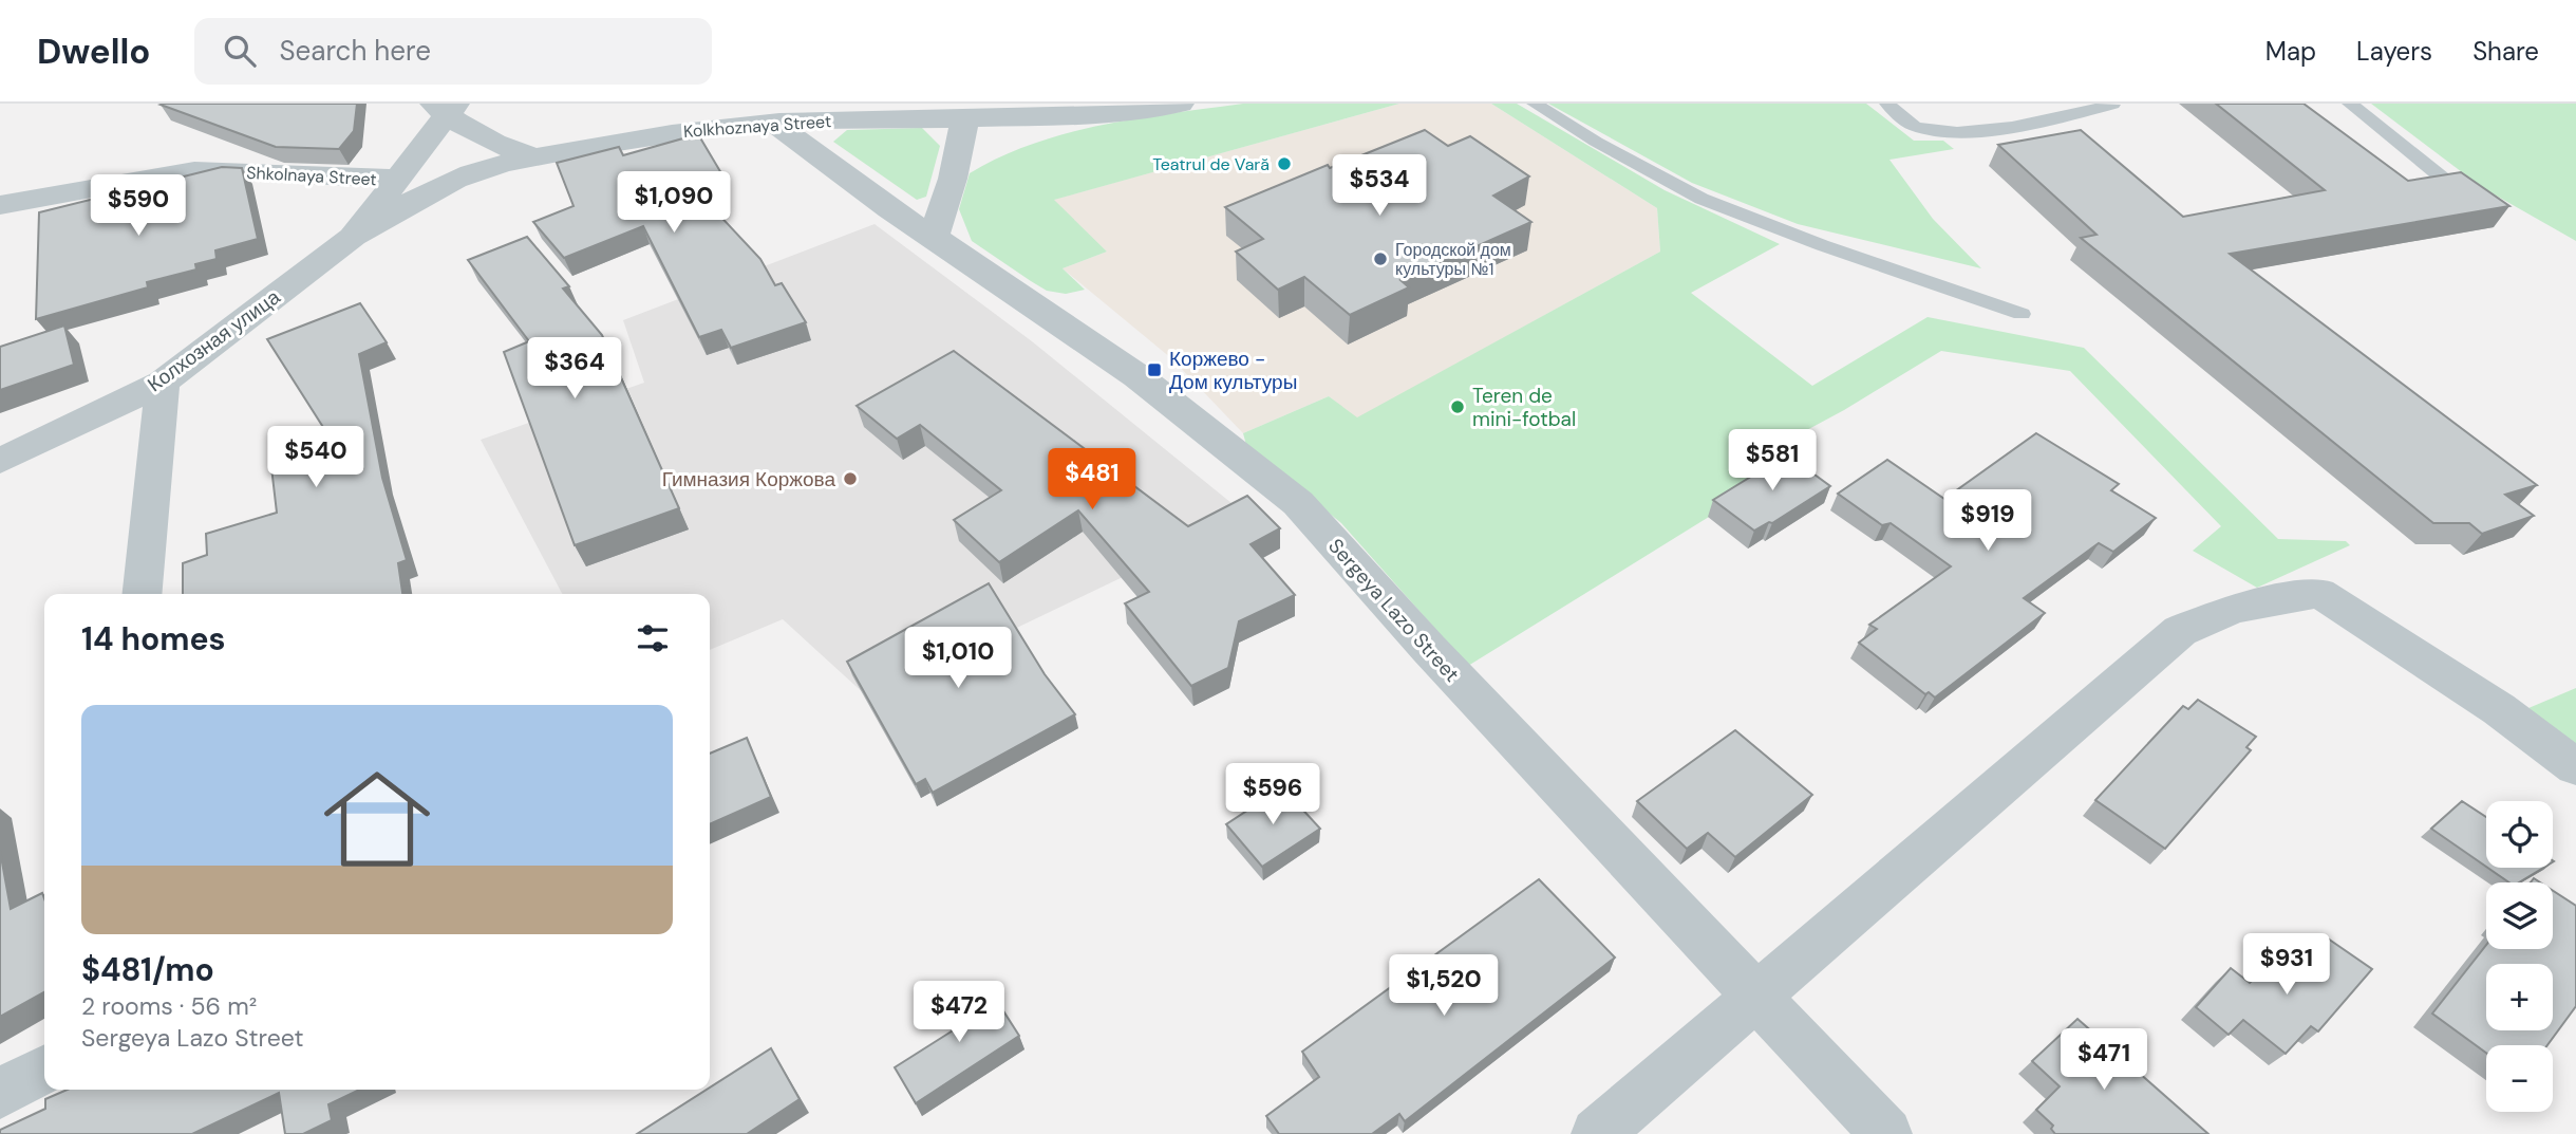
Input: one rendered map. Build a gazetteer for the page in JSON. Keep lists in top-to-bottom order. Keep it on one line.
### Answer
{"streets":{"street":["Kolkhoznaya Street","Shkolnaya Street","Колхозная улица","Sergeya Lazo Street"]},"crossings":[["Kolkhoznaya Street","Колхозная улица"],["Kolkhoznaya Street","Sergeya Lazo Street"],["Shkolnaya Street","Колхозная улица"]],"places":{"other":["Teatrul de Vară","Городской дом культуры №1","Teren de mini-fotbal","Гимназия Коржова"],"transit":["Коржево - Дом культуры"]},"page":{"header":"Dwello","search":"Search here","nav":["Map","Layers","Share"],"price":["$534","$1,090","$590","$364","$540","$581","$481","$919","$1,010","$596","$931","$1,520","$472","$471"],"heading":"14 homes","list":[{"name":"$481/mo","note":"2 rooms · 56 m² · Sergeya Lazo Street"}],"map_buttons":["+","−"]}}
